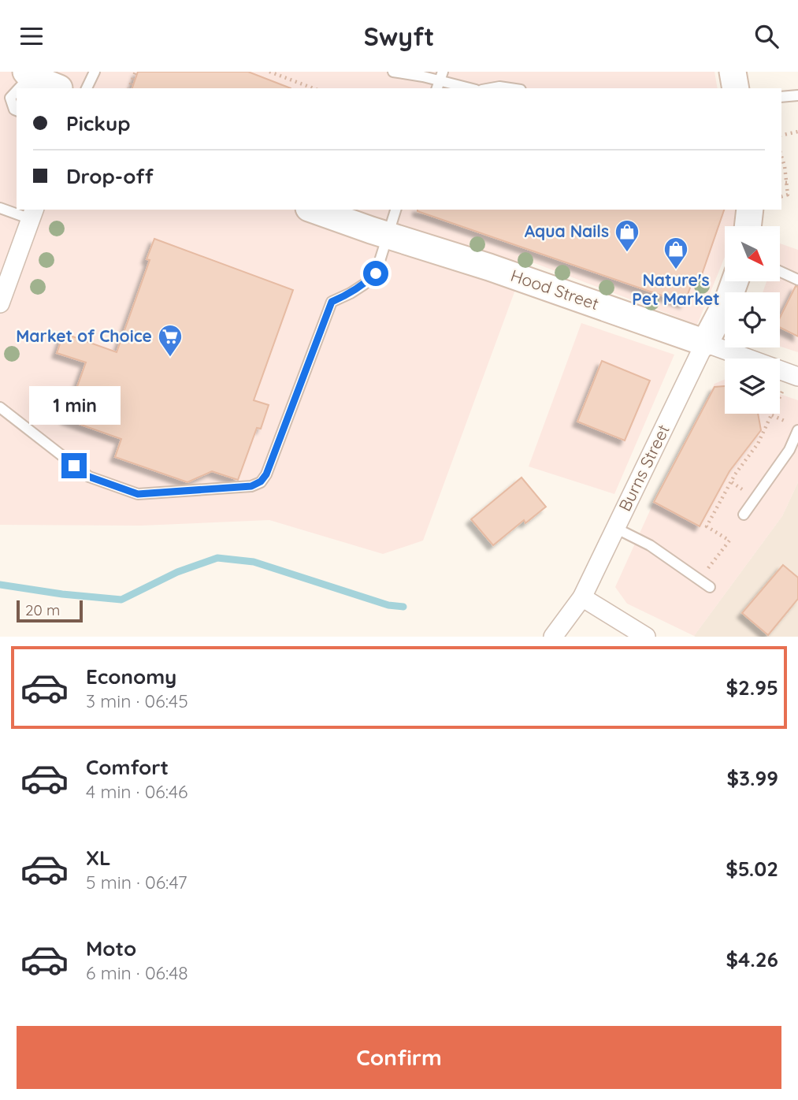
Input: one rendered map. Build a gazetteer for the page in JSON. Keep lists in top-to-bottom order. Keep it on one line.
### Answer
{"streets":{"street":["Hood Street","Burns Street"]},"crossings":[["Hood Street","Burns Street"]],"places":{"shop":["Aqua Nails","Nature's Pet Market"],"supermarket":["Market of Choice"]},"scale_bar":"20 m","north":"bottom right","page":{"header":"Swyft","banner":["Pickup","Drop-off"],"bubble":"1 min","scale":"20 m","list":[{"name":"Economy","note":"3 min · 06:45","value":"$2.95"},{"name":"Comfort","note":"4 min · 06:46","value":"$3.99"},{"name":"XL","note":"5 min · 06:47","value":"$5.02"},{"name":"Moto","note":"6 min · 06:48","value":"$4.26"}],"buttons":"Confirm"}}
